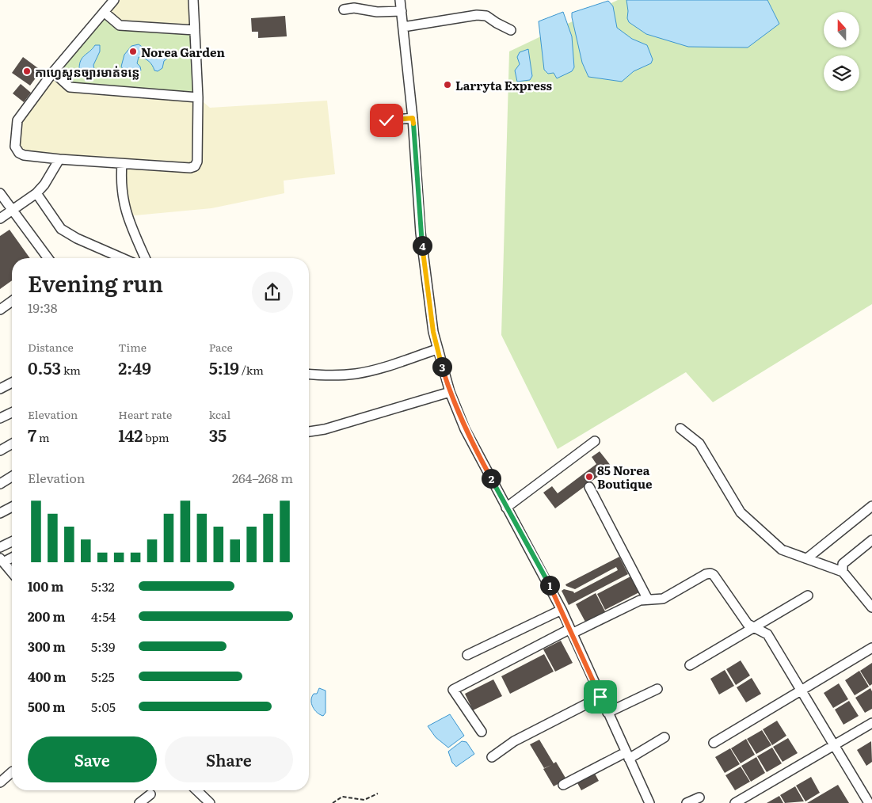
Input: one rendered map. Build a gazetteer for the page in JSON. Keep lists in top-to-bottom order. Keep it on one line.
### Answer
{"places":["Norea Garden","កាហ្វេសួនច្បារមាត់ទន្លេ","Larryta Express","85 Norea Boutique"],"north":"top","page":{"pins":["4","3","2","1"],"heading":["Evening run","19:38"],"stats":[["Distance","0.53 km"],["Time","2:49"],["Pace","5:19 /km"],["Elevation","7 m"],["Heart rate","142 bpm"],["kcal","35"]],"chart":["Elevation","264–268 m"],"list":[{"name":"100 m","note":"5:32"},{"name":"200 m","note":"4:54"},{"name":"300 m","note":"5:39"},{"name":"400 m","note":"5:25"},{"name":"500 m","note":"5:05"}],"buttons":["Save","Share"]}}
